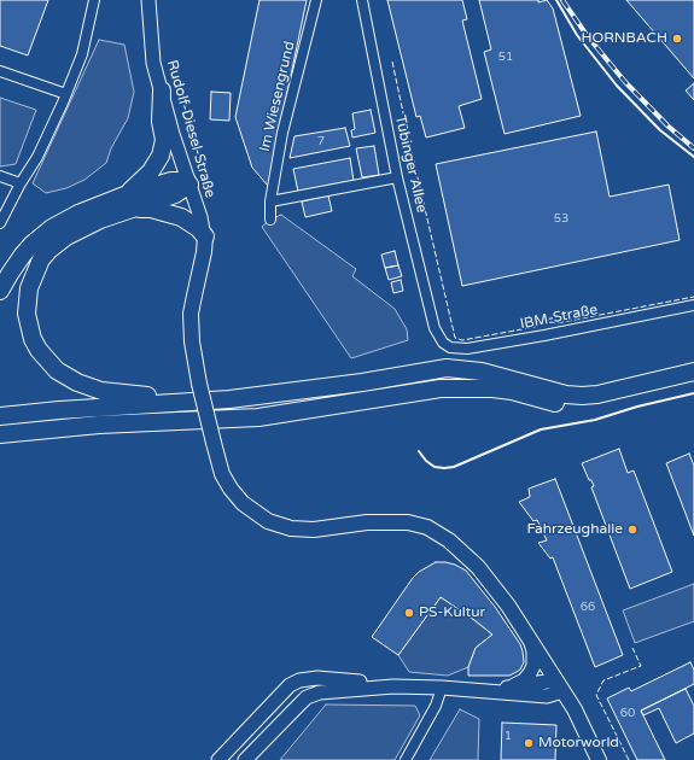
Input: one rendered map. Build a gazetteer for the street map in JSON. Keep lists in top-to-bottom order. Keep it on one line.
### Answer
{"streets":{"main road":["Rudolf-Diesel-Straße"],"street":["Im Wiesengrund","Tübinger Allee","IBM-Straße"]},"crossings":[["Tübinger Allee","IBM-Straße"]],"places":["HORNBACH","Fahrzeughalle","PS-Kultur","Motorworld"],"house_numbers":["51","7","53","66","60","1"]}
